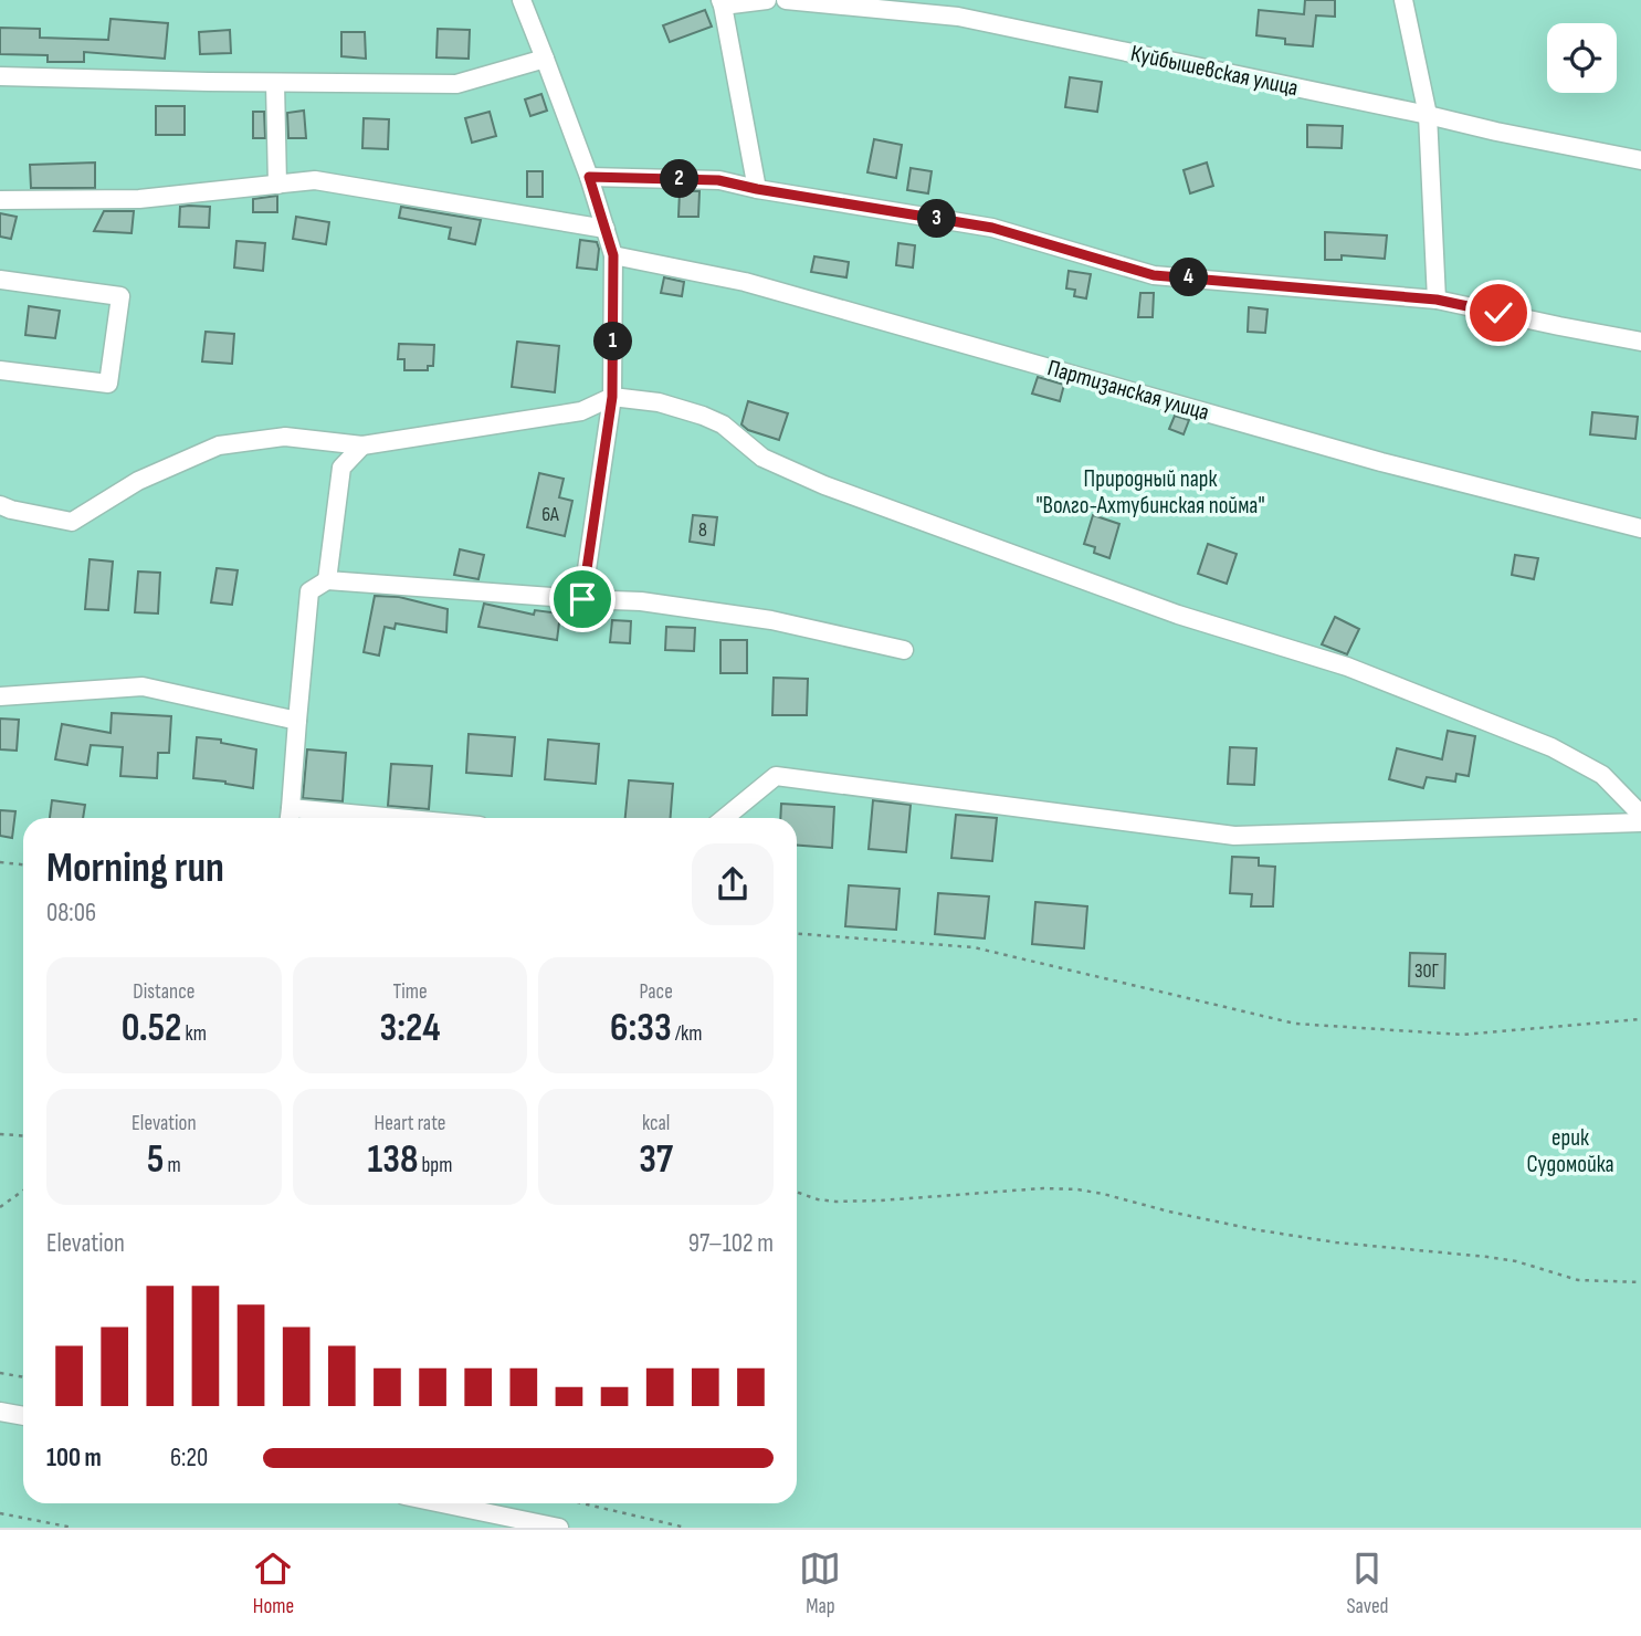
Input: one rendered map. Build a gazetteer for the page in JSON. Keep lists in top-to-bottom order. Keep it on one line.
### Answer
{"streets":{"street":["Куйбышевская улица","Партизанская улица"]},"parks":["Природный парк \"Волго-Ахтубинская пойма\"","ерик Судомойка"],"house_numbers":["6А","8","30Г"],"page":{"pins":["2","3","4","1"],"heading":["Morning run","08:06"],"stats":[["Distance","0.52 km"],["Time","3:24"],["Pace","6:33 /km"],["Elevation","5 m"],["Heart rate","138 bpm"],["kcal","37"]],"chart":["Elevation","97–102 m"],"list":[{"name":"100 m","note":"6:20"}],"tabs":["Home","Map","Saved"]}}
